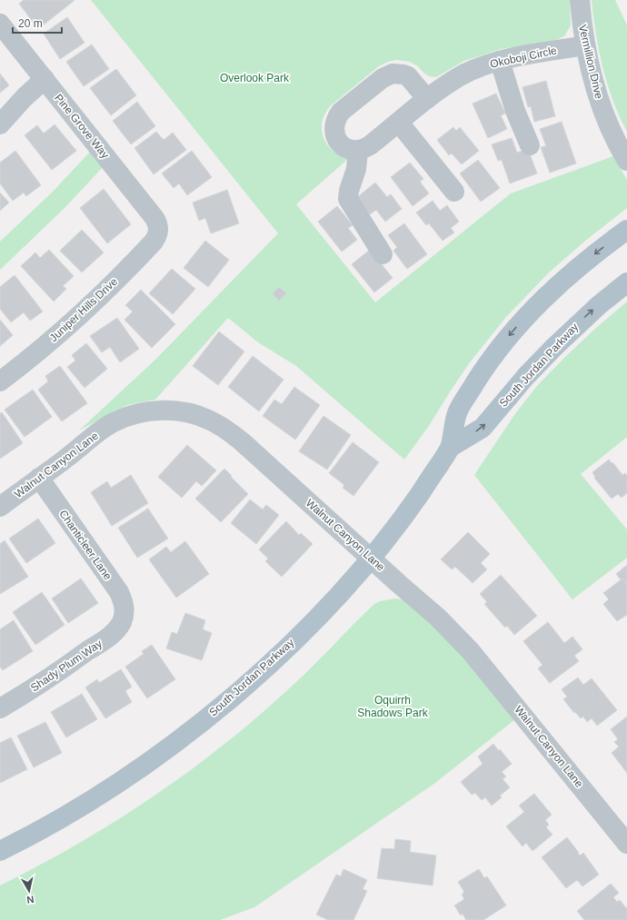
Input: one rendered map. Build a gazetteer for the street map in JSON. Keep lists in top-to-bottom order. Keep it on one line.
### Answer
{"streets":{"main road":["South Jordan Parkway"],"street":["Okoboji Circle","Vermillion Drive","Pine Grove Way","Juniper Hills Drive","Walnut Canyon Lane","Chanticleer Lane","Shady Plum Way"]},"crossings":[["Okoboji Circle","Vermillion Drive"],["Pine Grove Way","Juniper Hills Drive"],["South Jordan Parkway","Walnut Canyon Lane"],["Walnut Canyon Lane","Chanticleer Lane"],["Chanticleer Lane","Shady Plum Way"]],"parks":["Overlook Park","Oquirrh Shadows Park"],"scale_bar":"20 m","north":"bottom"}
